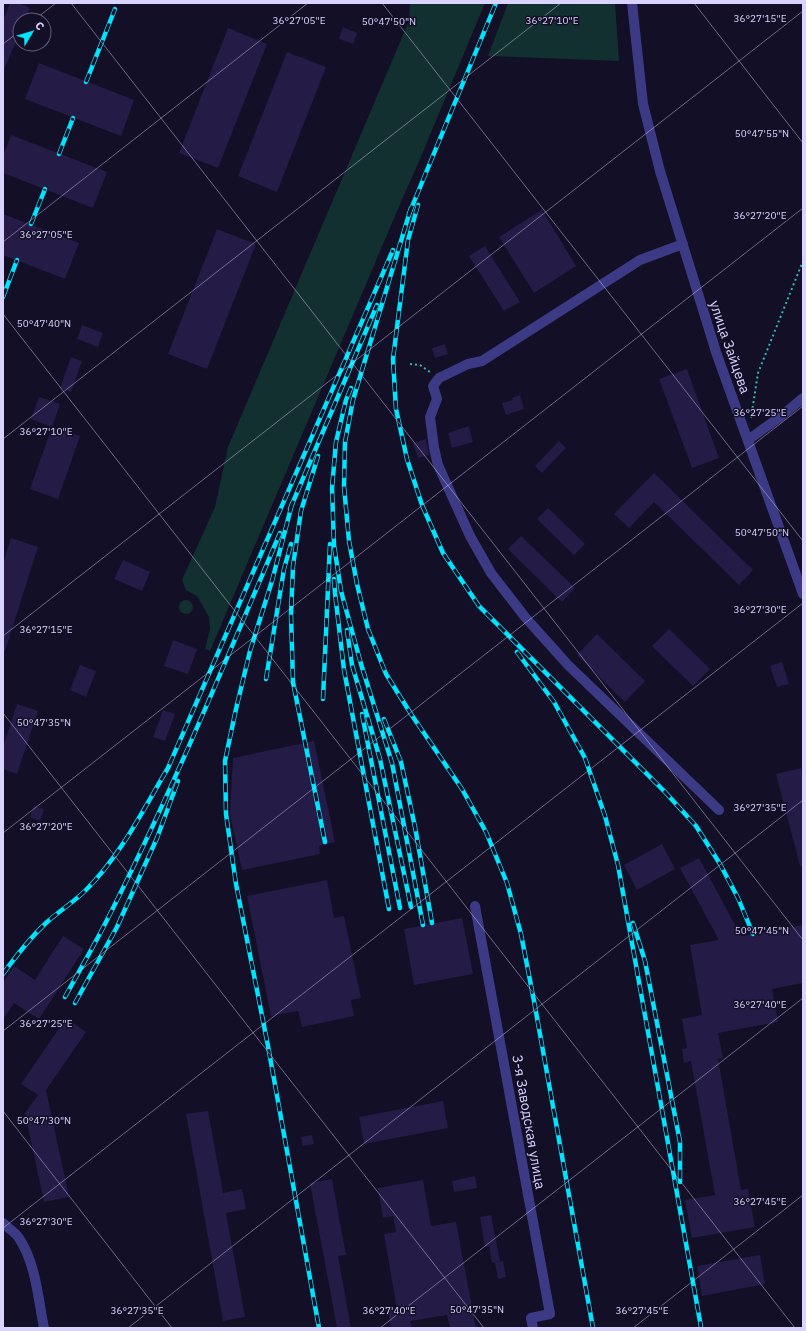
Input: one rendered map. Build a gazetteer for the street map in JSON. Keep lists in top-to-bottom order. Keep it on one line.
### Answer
{"streets":{"street":["улица Зайцева","3-я Заводская улица"]},"north":"top right","coordinates":["36°27'15\"E","36°27'05\"E","36°27'10\"E","50°47'50\"N","50°47'55\"N","36°27'20\"E","50°47'40\"N","36°27'25\"E","36°27'30\"E","50°47'35\"N","36°27'35\"E","50°47'45\"N","36°27'40\"E","50°47'30\"N","36°27'45\"E"]}
